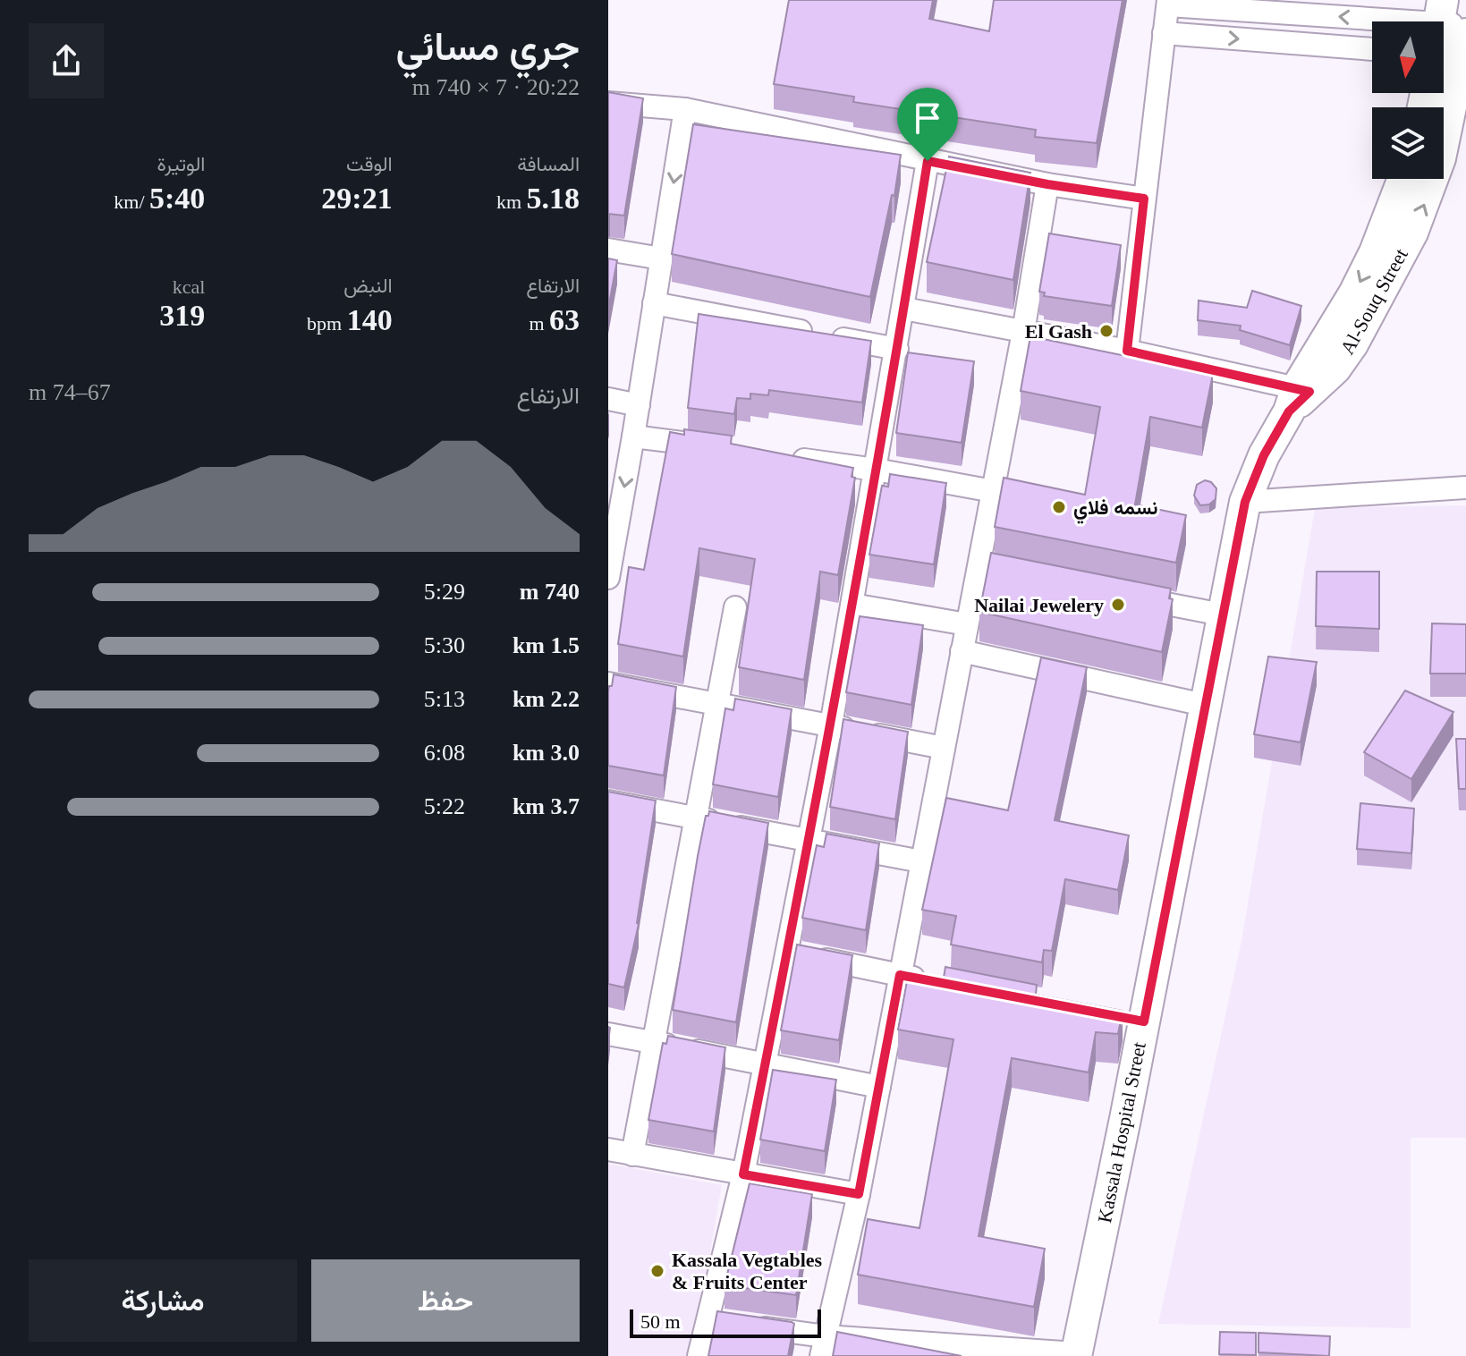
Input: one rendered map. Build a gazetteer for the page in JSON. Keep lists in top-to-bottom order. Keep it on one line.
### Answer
{"streets":{"main road":["Al-Souq Street","Kassala Hospital Street"]},"crossings":[["Al-Souq Street","Kassala Hospital Street"]],"places":["El Gash","نسمه فلاي","Nailai Jewelery","Kassala Vegtables & Fruits Center"],"scale_bar":"50 m","north":"bottom","page":{"heading":["جري مسائي","20:22 · 7 × 740 m"],"stats":[["المسافة","5.18 km"],["الوقت","29:21"],["الوتيرة","5:40 /km"],["الارتفاع","63 m"],["النبض","140 bpm"],["kcal","319"]],"chart":["الارتفاع","67–74 m"],"list":[{"name":"740 m","note":"5:29"},{"name":"1.5 km","note":"5:30"},{"name":"2.2 km","note":"5:13"},{"name":"3.0 km","note":"6:08"},{"name":"3.7 km","note":"5:22"}],"buttons":["حفظ","مشاركة"],"scale":"50 m"}}
